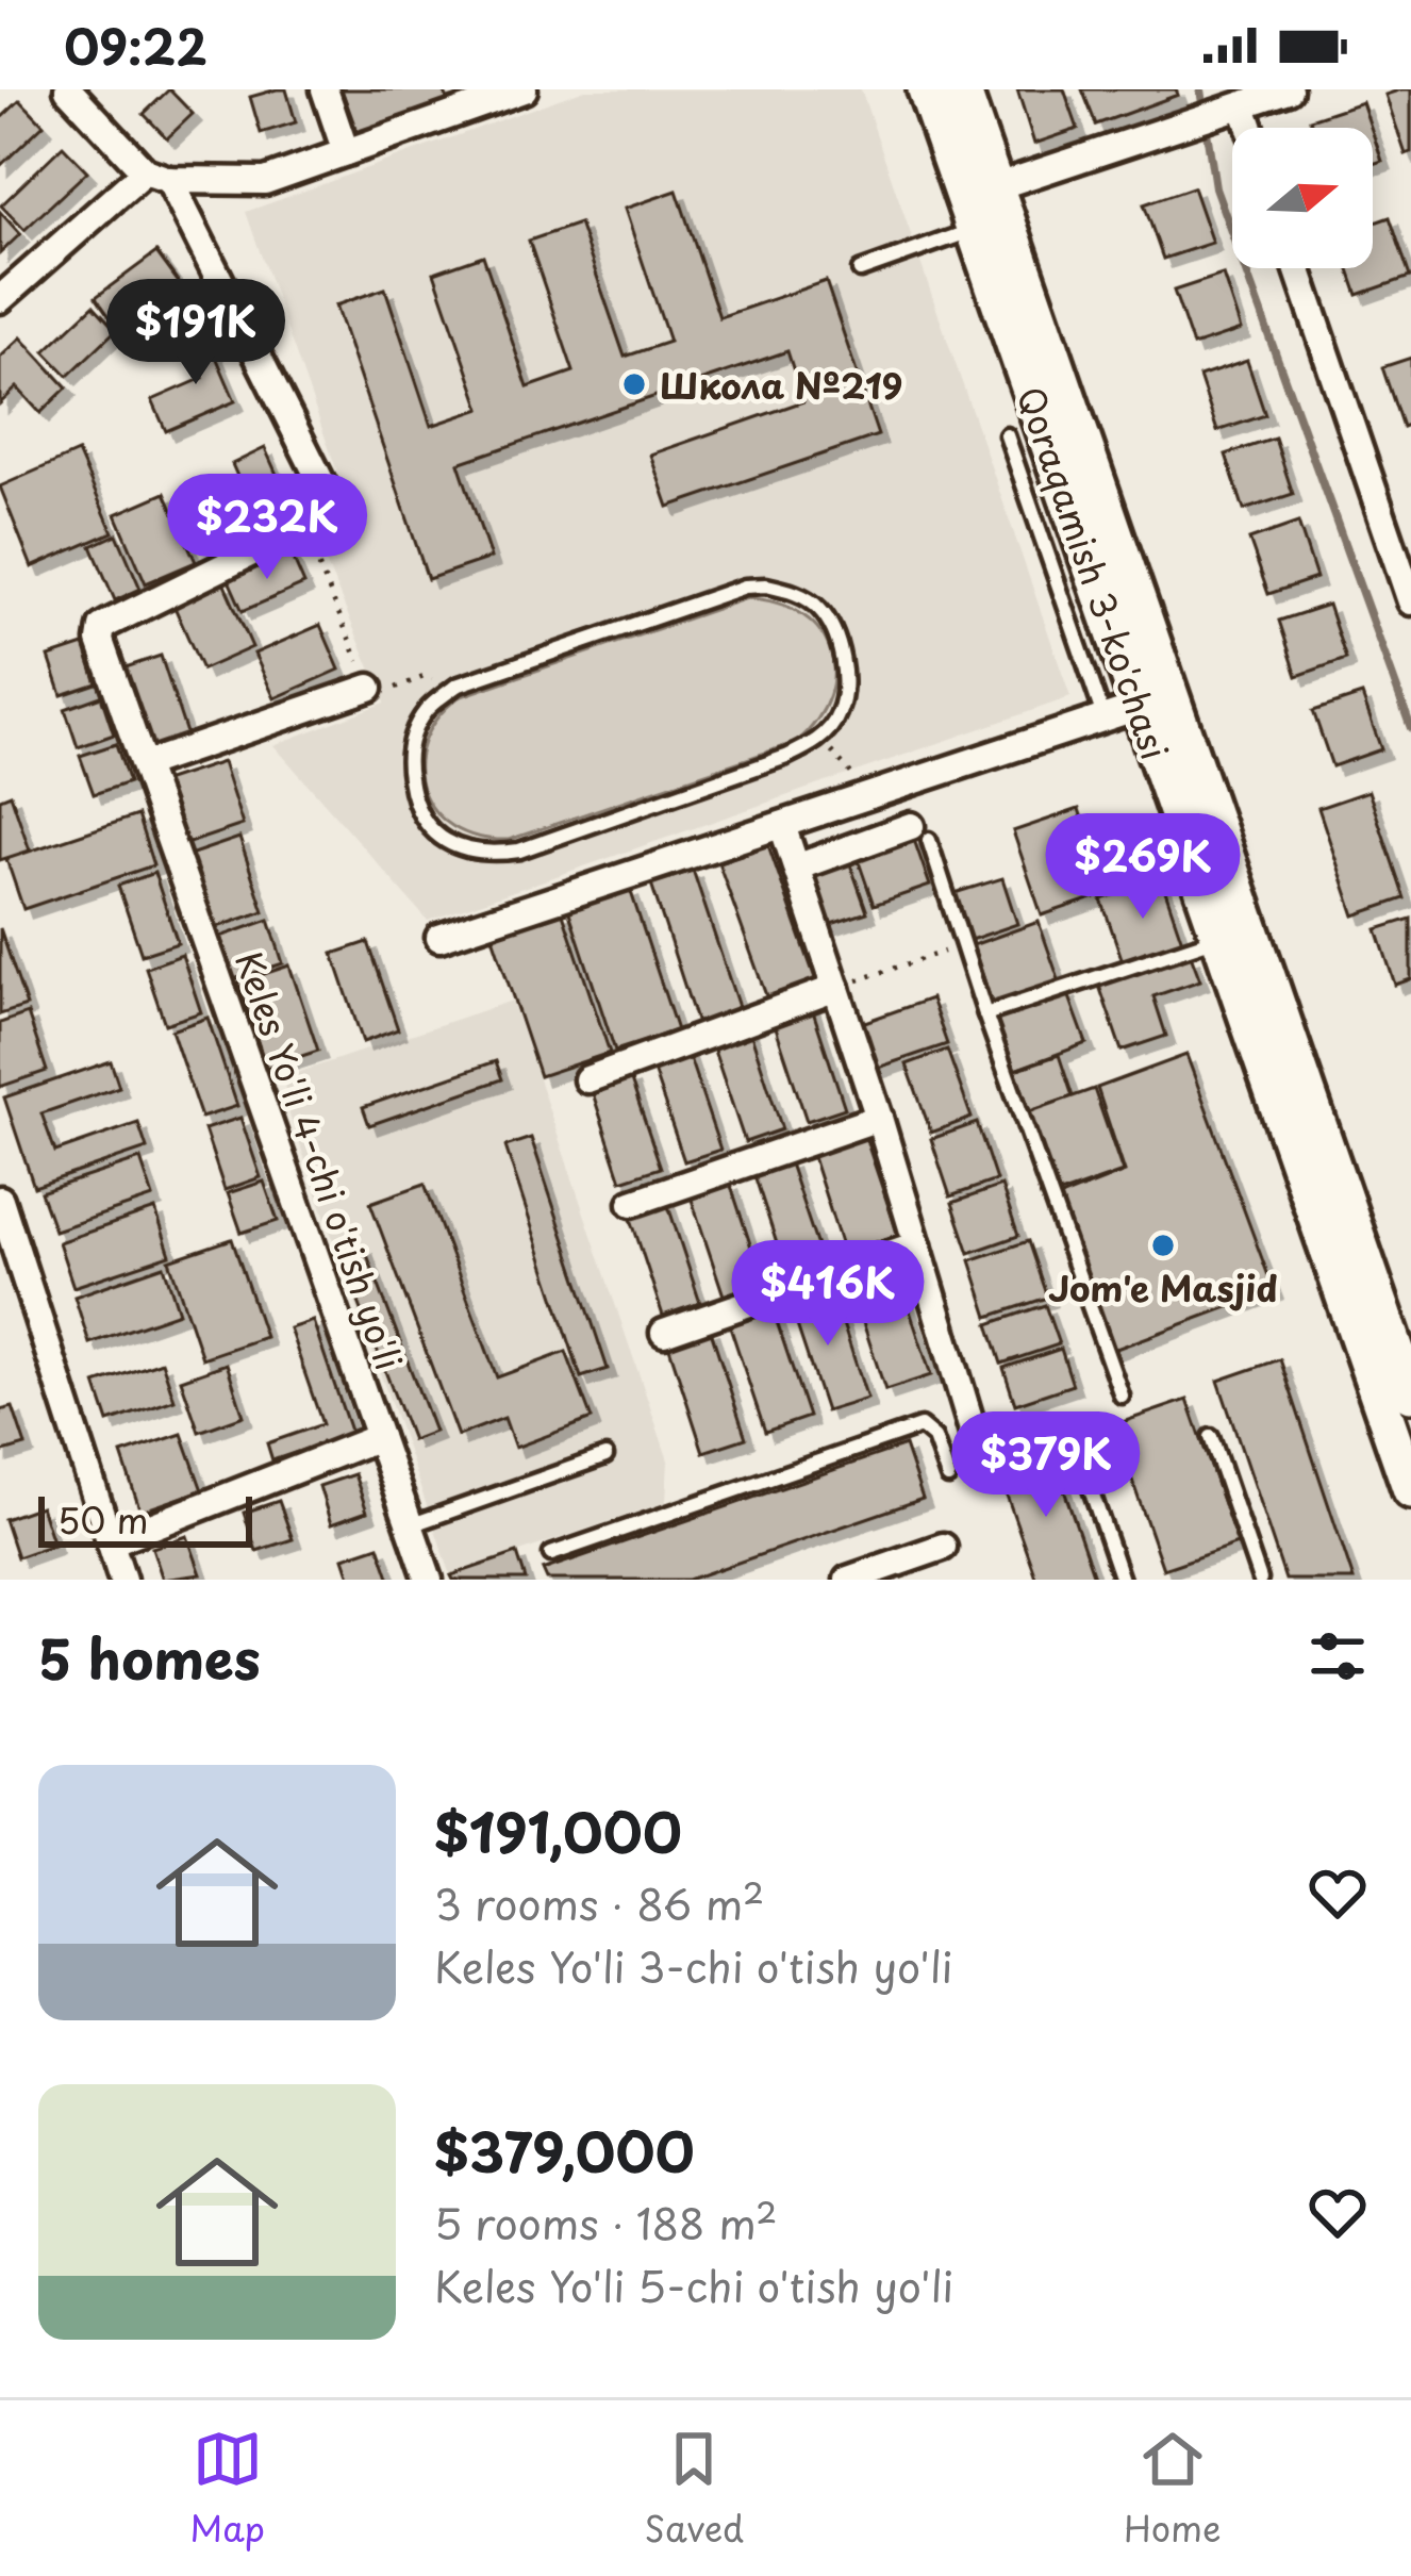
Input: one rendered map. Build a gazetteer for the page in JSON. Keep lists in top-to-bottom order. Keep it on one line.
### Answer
{"streets":{"main road":["Qoraqamish 3-ko'chasi"],"street":["Keles Yo'li 4-chi o'tish yo'li"]},"places":["Школа №219","Jom'e Masjid"],"scale_bar":"50 m","north":"right","page":{"status":"09:22","price":["$191K","$232K","$269K","$416K","$379K"],"scale":"50 m","heading":"5 homes","list":[{"name":"$191,000","note":"3 rooms · 86 m² · Keles Yo'li 3-chi o'tish yo'li"},{"name":"$379,000","note":"5 rooms · 188 m² · Keles Yo'li 5-chi o'tish yo'li"}],"tabs":["Map","Saved","Home"]}}
